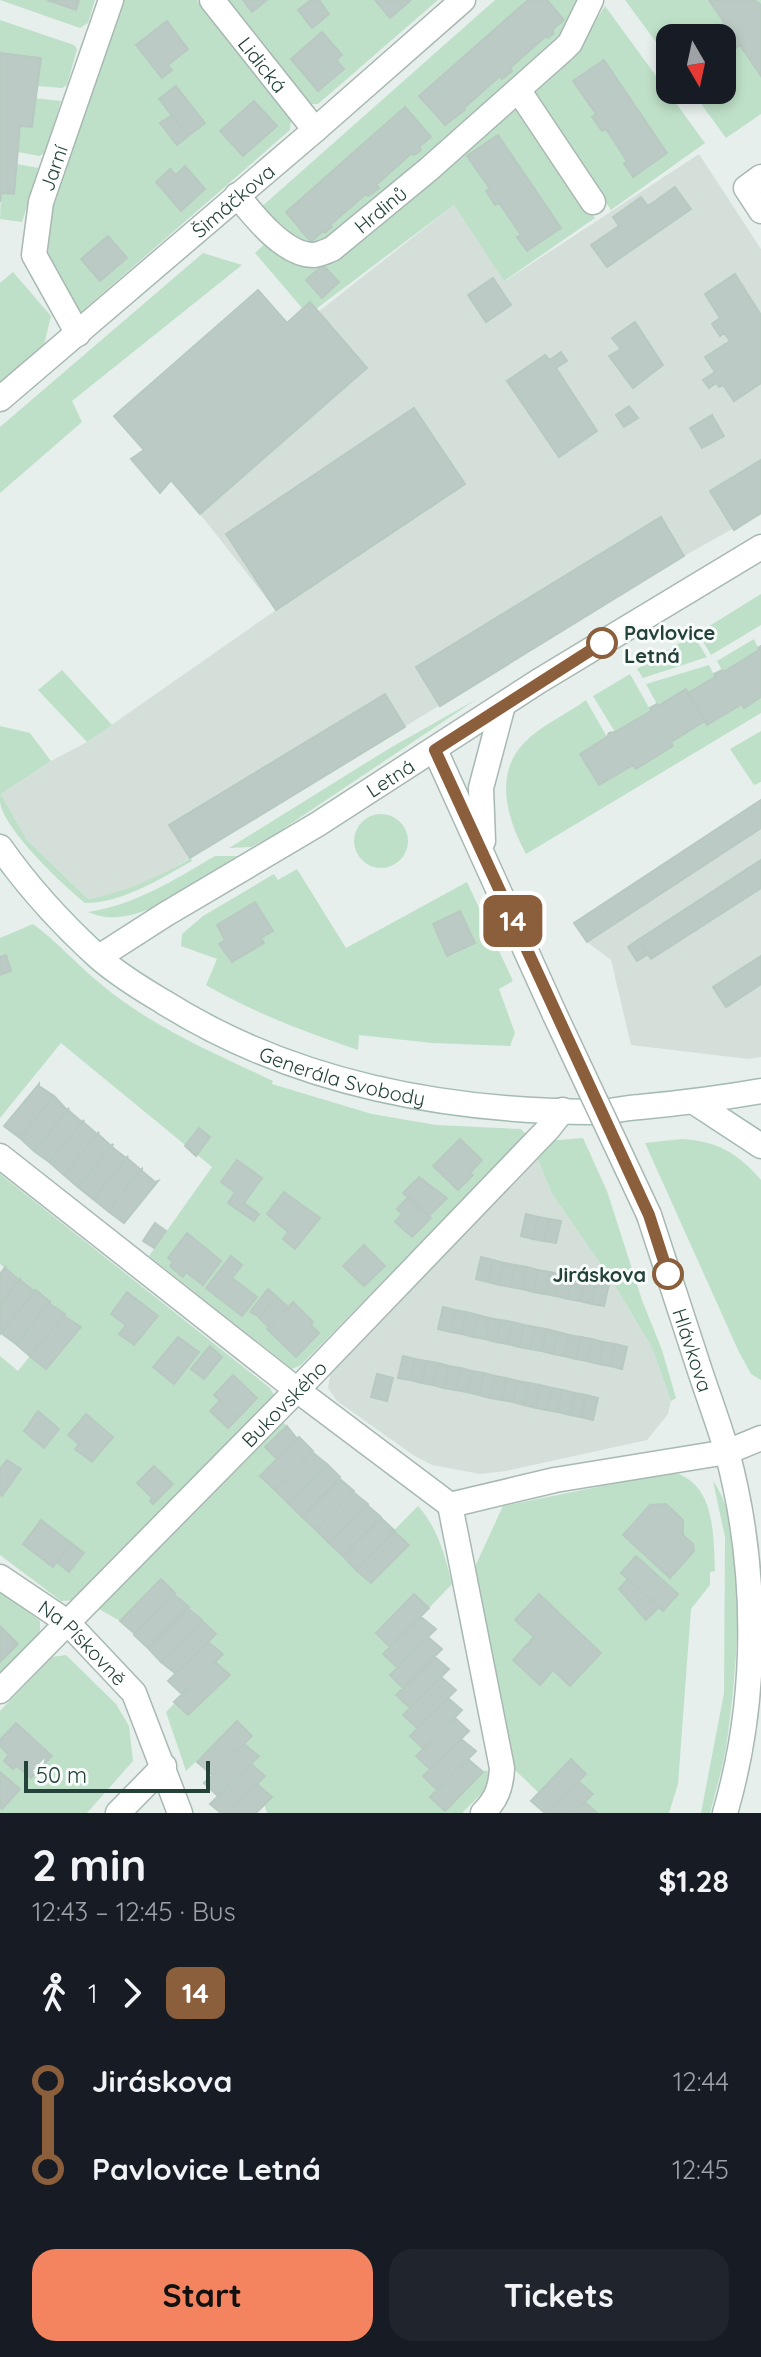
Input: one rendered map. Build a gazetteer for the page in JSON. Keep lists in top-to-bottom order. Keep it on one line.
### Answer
{"streets":{"street":["Lidická","Jarní","Šimáčkova","Hrdinů","Letná","Generála Svobody","Hlávkova","Bukovského","Na Pískovně"]},"crossings":[["Lidická","Šimáčkova"],["Jarní","Šimáčkova"],["Šimáčkova","Hrdinů"],["Letná","Generála Svobody"],["Letná","Hlávkova"],["Generála Svobody","Bukovského"],["Bukovského","Na Pískovně"]],"places":["Pavlovice Letná","Jiráskova"],"lines":["bus line 14"],"scale_bar":"50 m","north":"bottom","page":{"on_map":"14","scale":"50 m","heading":["2 min","12:43 – 12:45 · Bus","$1.28"],"legs":["1","14"],"list":[{"name":"Jiráskova","value":"12:44"},{"name":"Pavlovice Letná","value":"12:45"}],"buttons":["Start","Tickets"]}}
